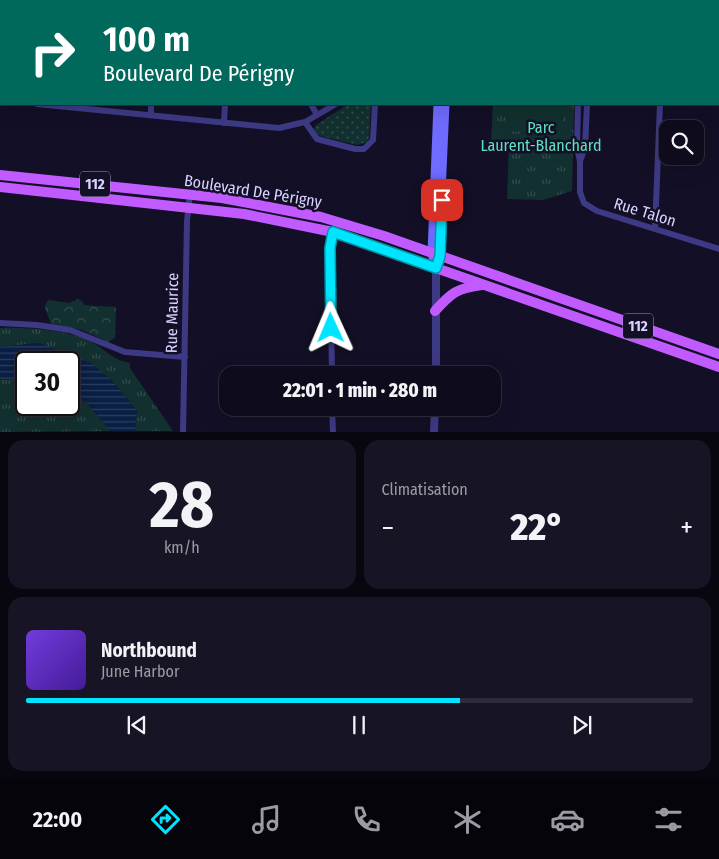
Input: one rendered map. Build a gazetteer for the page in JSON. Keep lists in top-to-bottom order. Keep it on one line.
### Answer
{"streets":{"main road":["112","Boulevard De Périgny"],"street":["Rue Talon","Rue Maurice"]},"crossings":[["Boulevard De Périgny","Rue Maurice"]],"parks":["Parc Laurent-Blanchard"],"page":{"turn":["100 m","Boulevard De Périgny"],"limit":"30","trip":"22:01 · 1 min · 280 m","tile":[["28","km/h"],"Climatisation"],"heat":["−","22°","+"],"song":["Northbound","June Harbor"],"tabs":"22:00"}}
